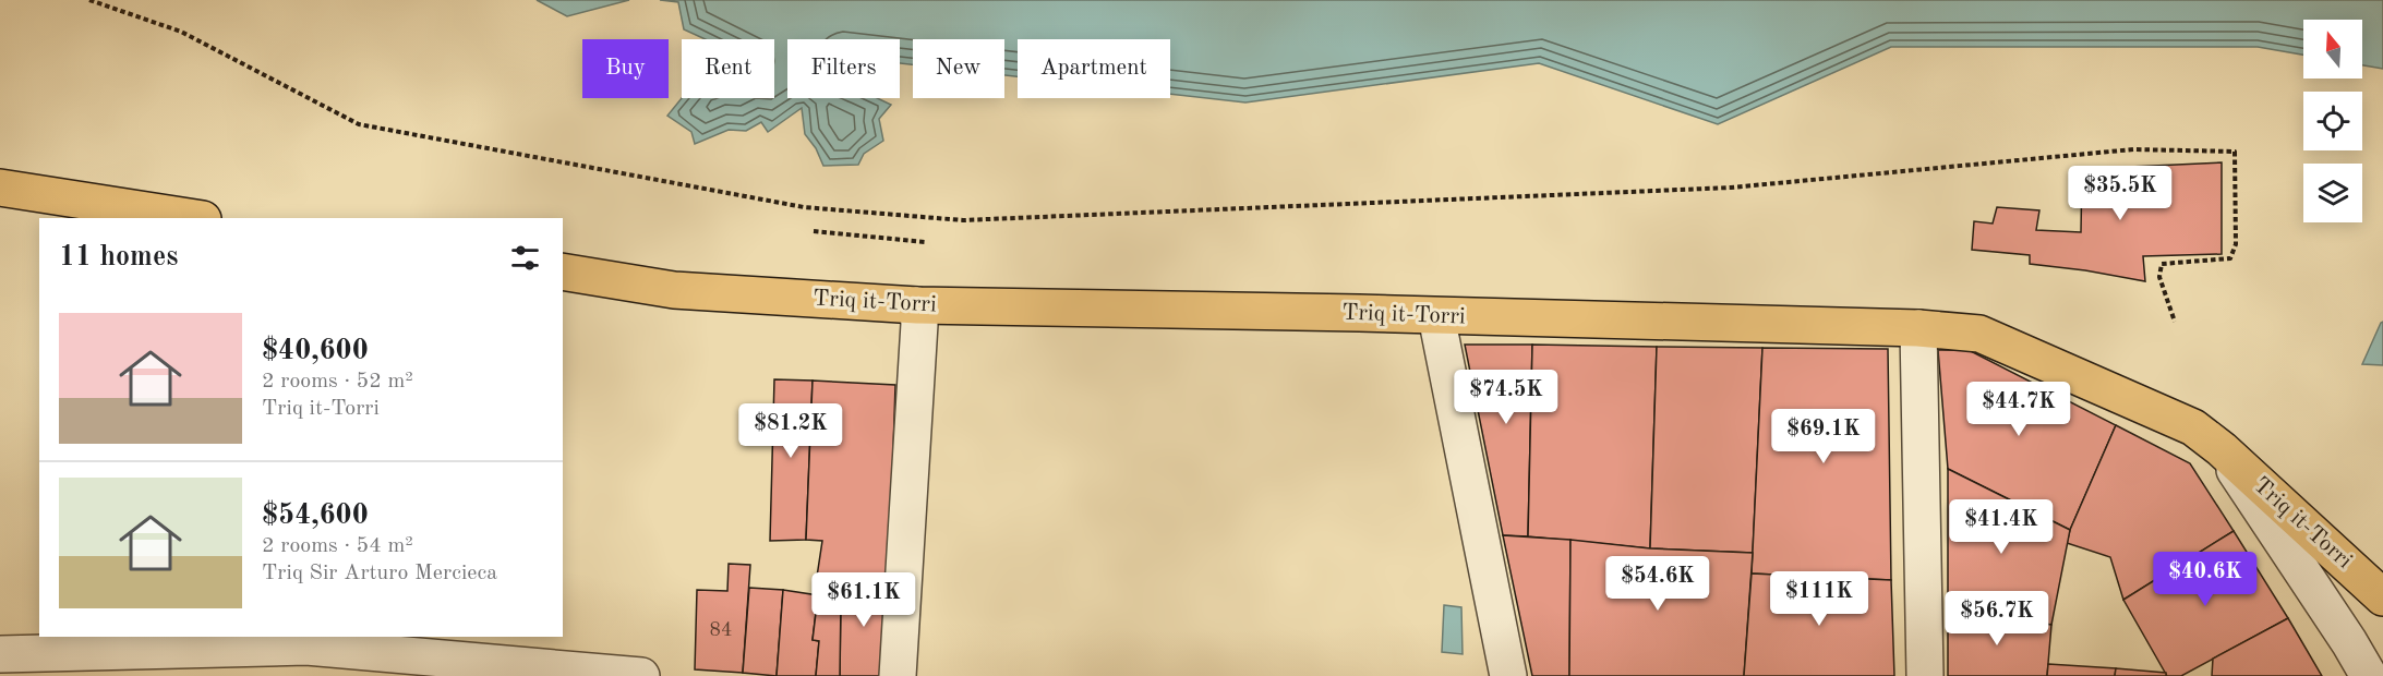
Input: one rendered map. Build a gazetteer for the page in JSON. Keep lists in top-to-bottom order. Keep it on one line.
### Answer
{"streets":{"main road":["Triq it-Torri"]},"house_numbers":["84"],"north":"top","page":{"chip":["Buy","Rent","Filters","New","Apartment"],"price":["$35.5K","$74.5K","$44.7K","$81.2K","$69.1K","$41.4K","$40.6K","$54.6K","$111K","$61.1K","$56.7K"],"heading":"11 homes","list":[{"name":"$40,600","note":"2 rooms · 52 m² · Triq it-Torri"},{"name":"$54,600","note":"2 rooms · 54 m² · Triq Sir Arturo Mercieca"}]}}
